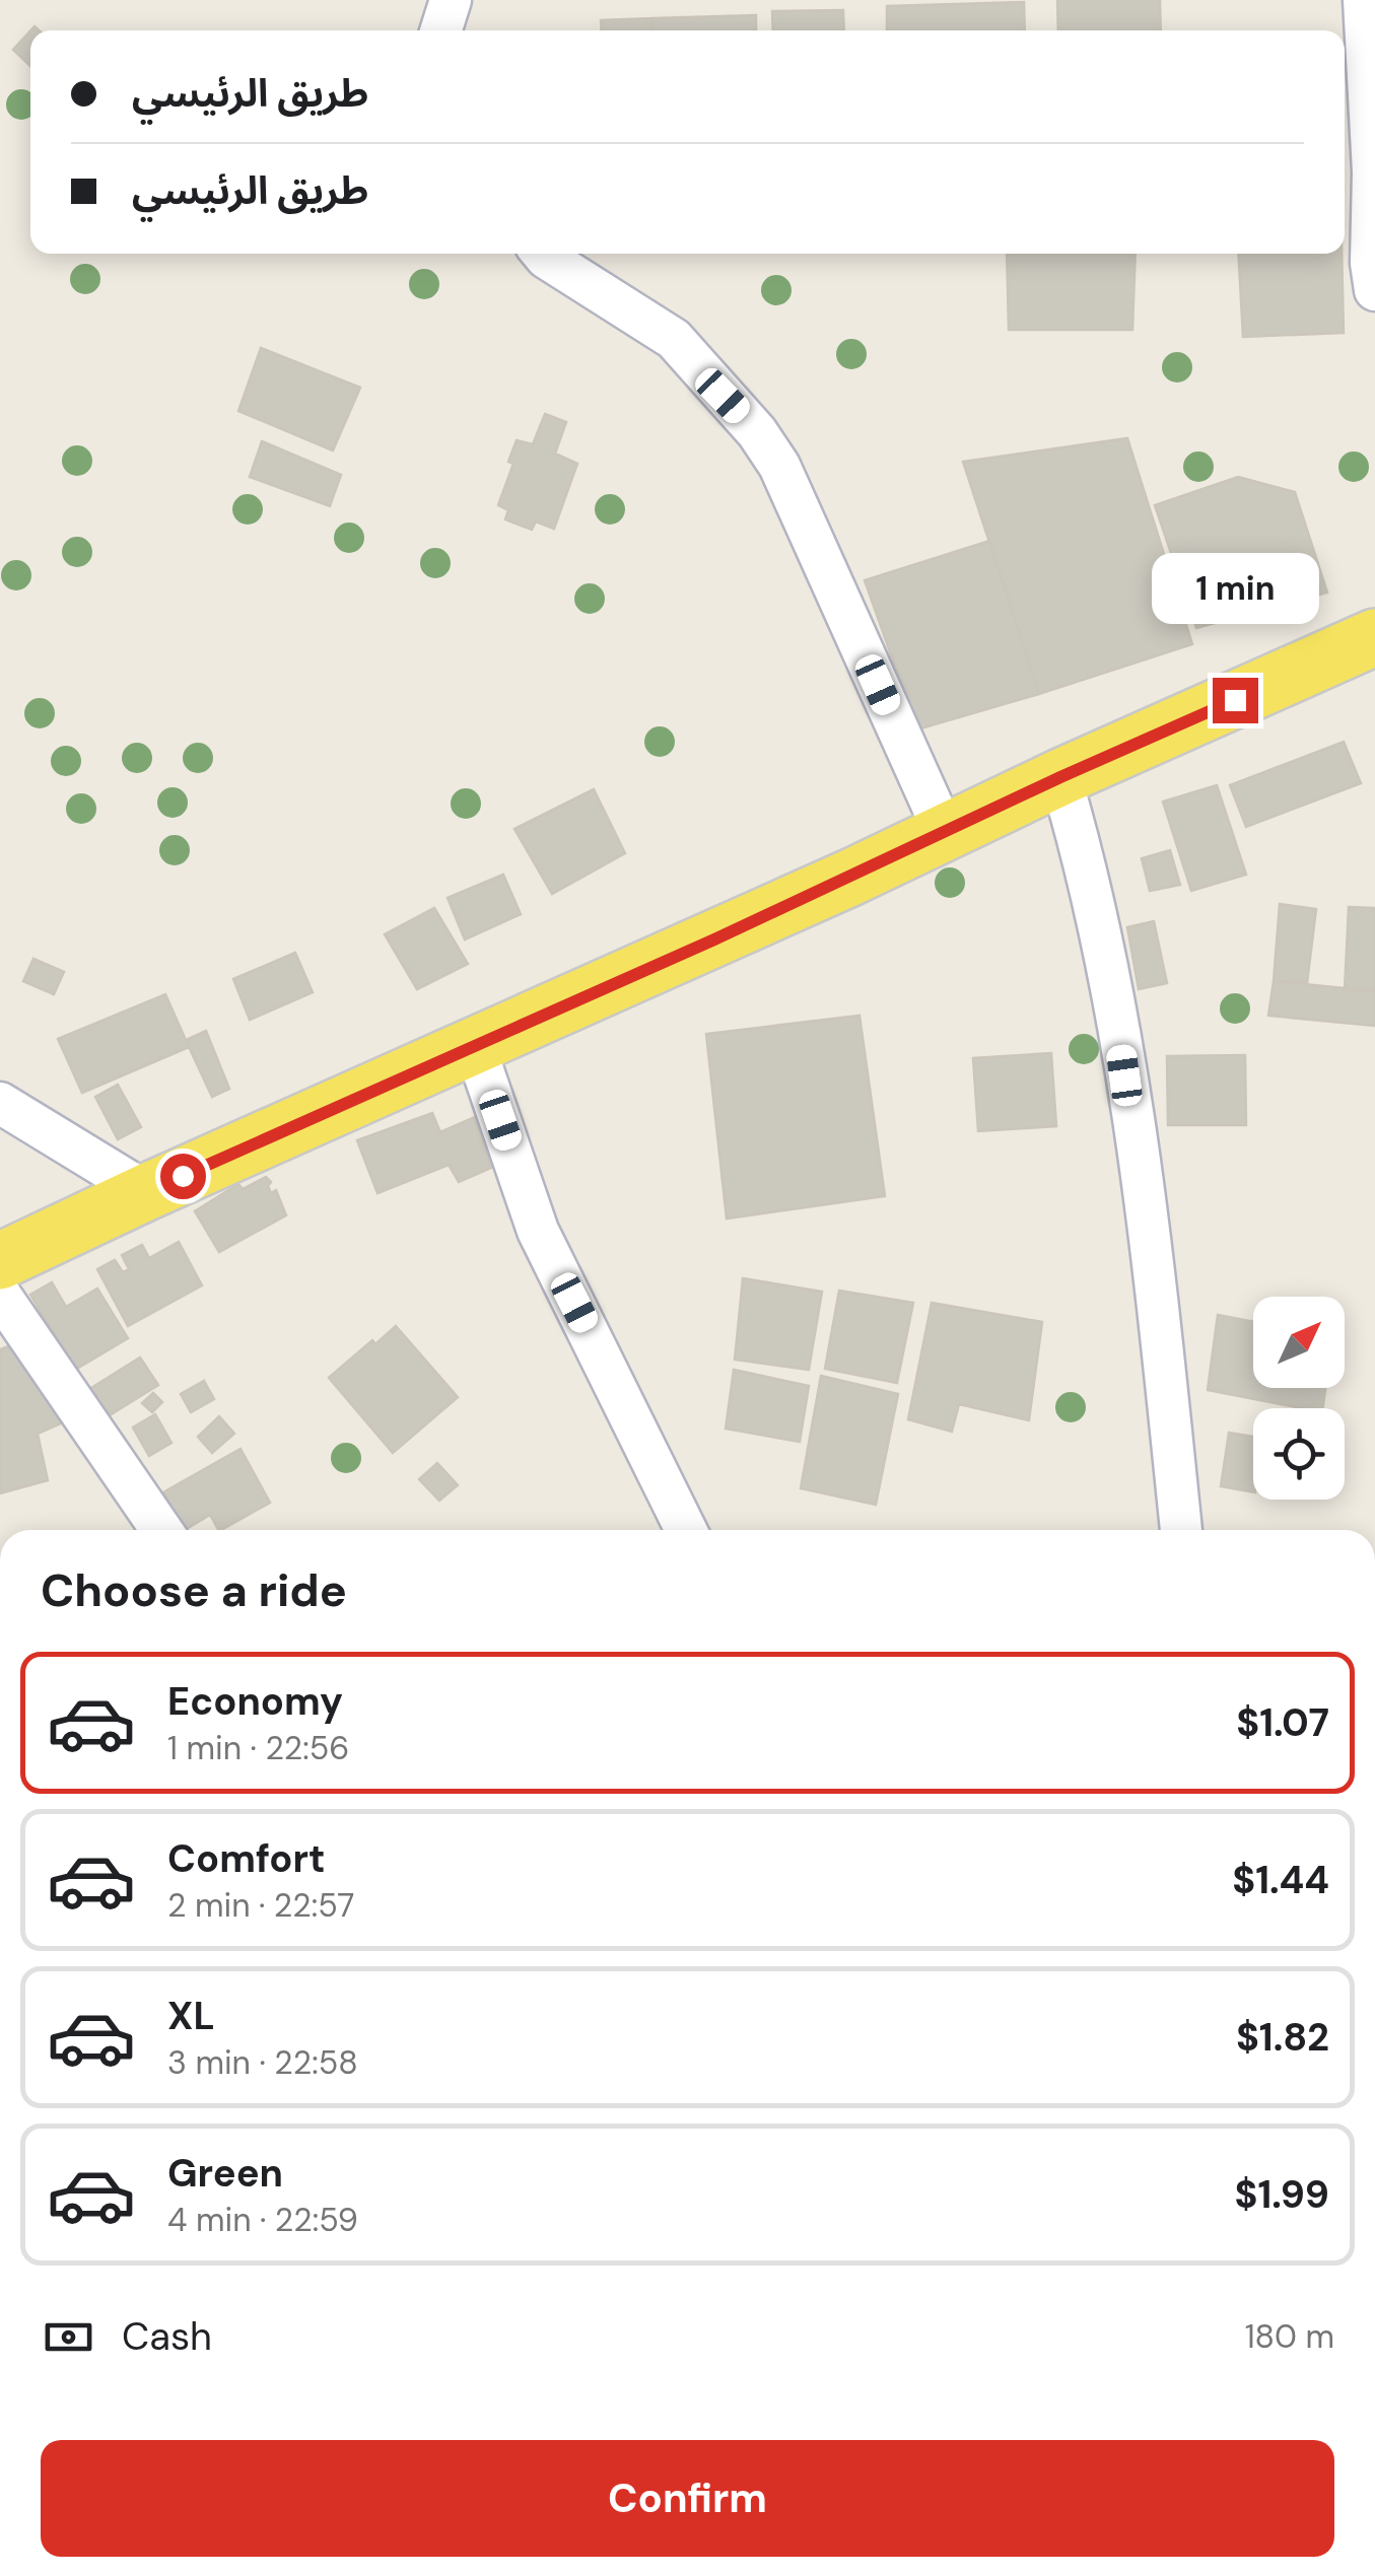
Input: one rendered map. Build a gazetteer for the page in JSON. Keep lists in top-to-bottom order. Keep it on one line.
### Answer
{"north":"top right","page":{"banner":["طريق الرئيسي","طريق الرئيسي"],"bubble":"1 min","heading":"Choose a ride","list":[{"name":"Economy","note":"1 min · 22:56","value":"$1.07"},{"name":"Comfort","note":"2 min · 22:57","value":"$1.44"},{"name":"XL","note":"3 min · 22:58","value":"$1.82"},{"name":"Green","note":"4 min · 22:59","value":"$1.99"}],"pay":["Cash","180 m"],"buttons":"Confirm"}}
